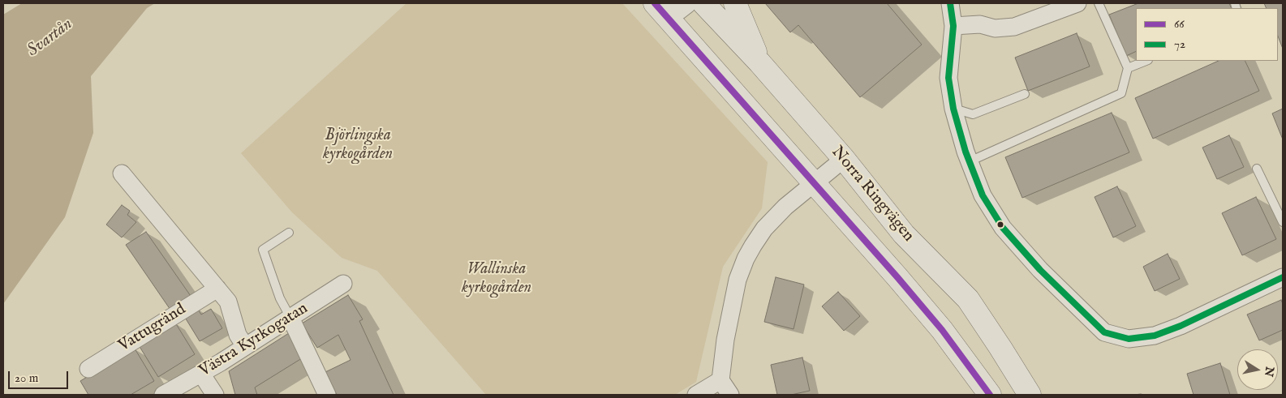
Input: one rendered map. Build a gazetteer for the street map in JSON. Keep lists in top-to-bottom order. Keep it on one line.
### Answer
{"streets":{"main road":["Norra Ringvägen"],"street":["Vattugränd","Västra Kyrkogatan"]},"water":["Svartån"],"parks":["Björlingska kyrkogården","Wallinska kyrkogården"],"lines":["transit line 66","transit line 72"],"legend":["66","72"],"scale_bar":"20 m","north":"right"}
